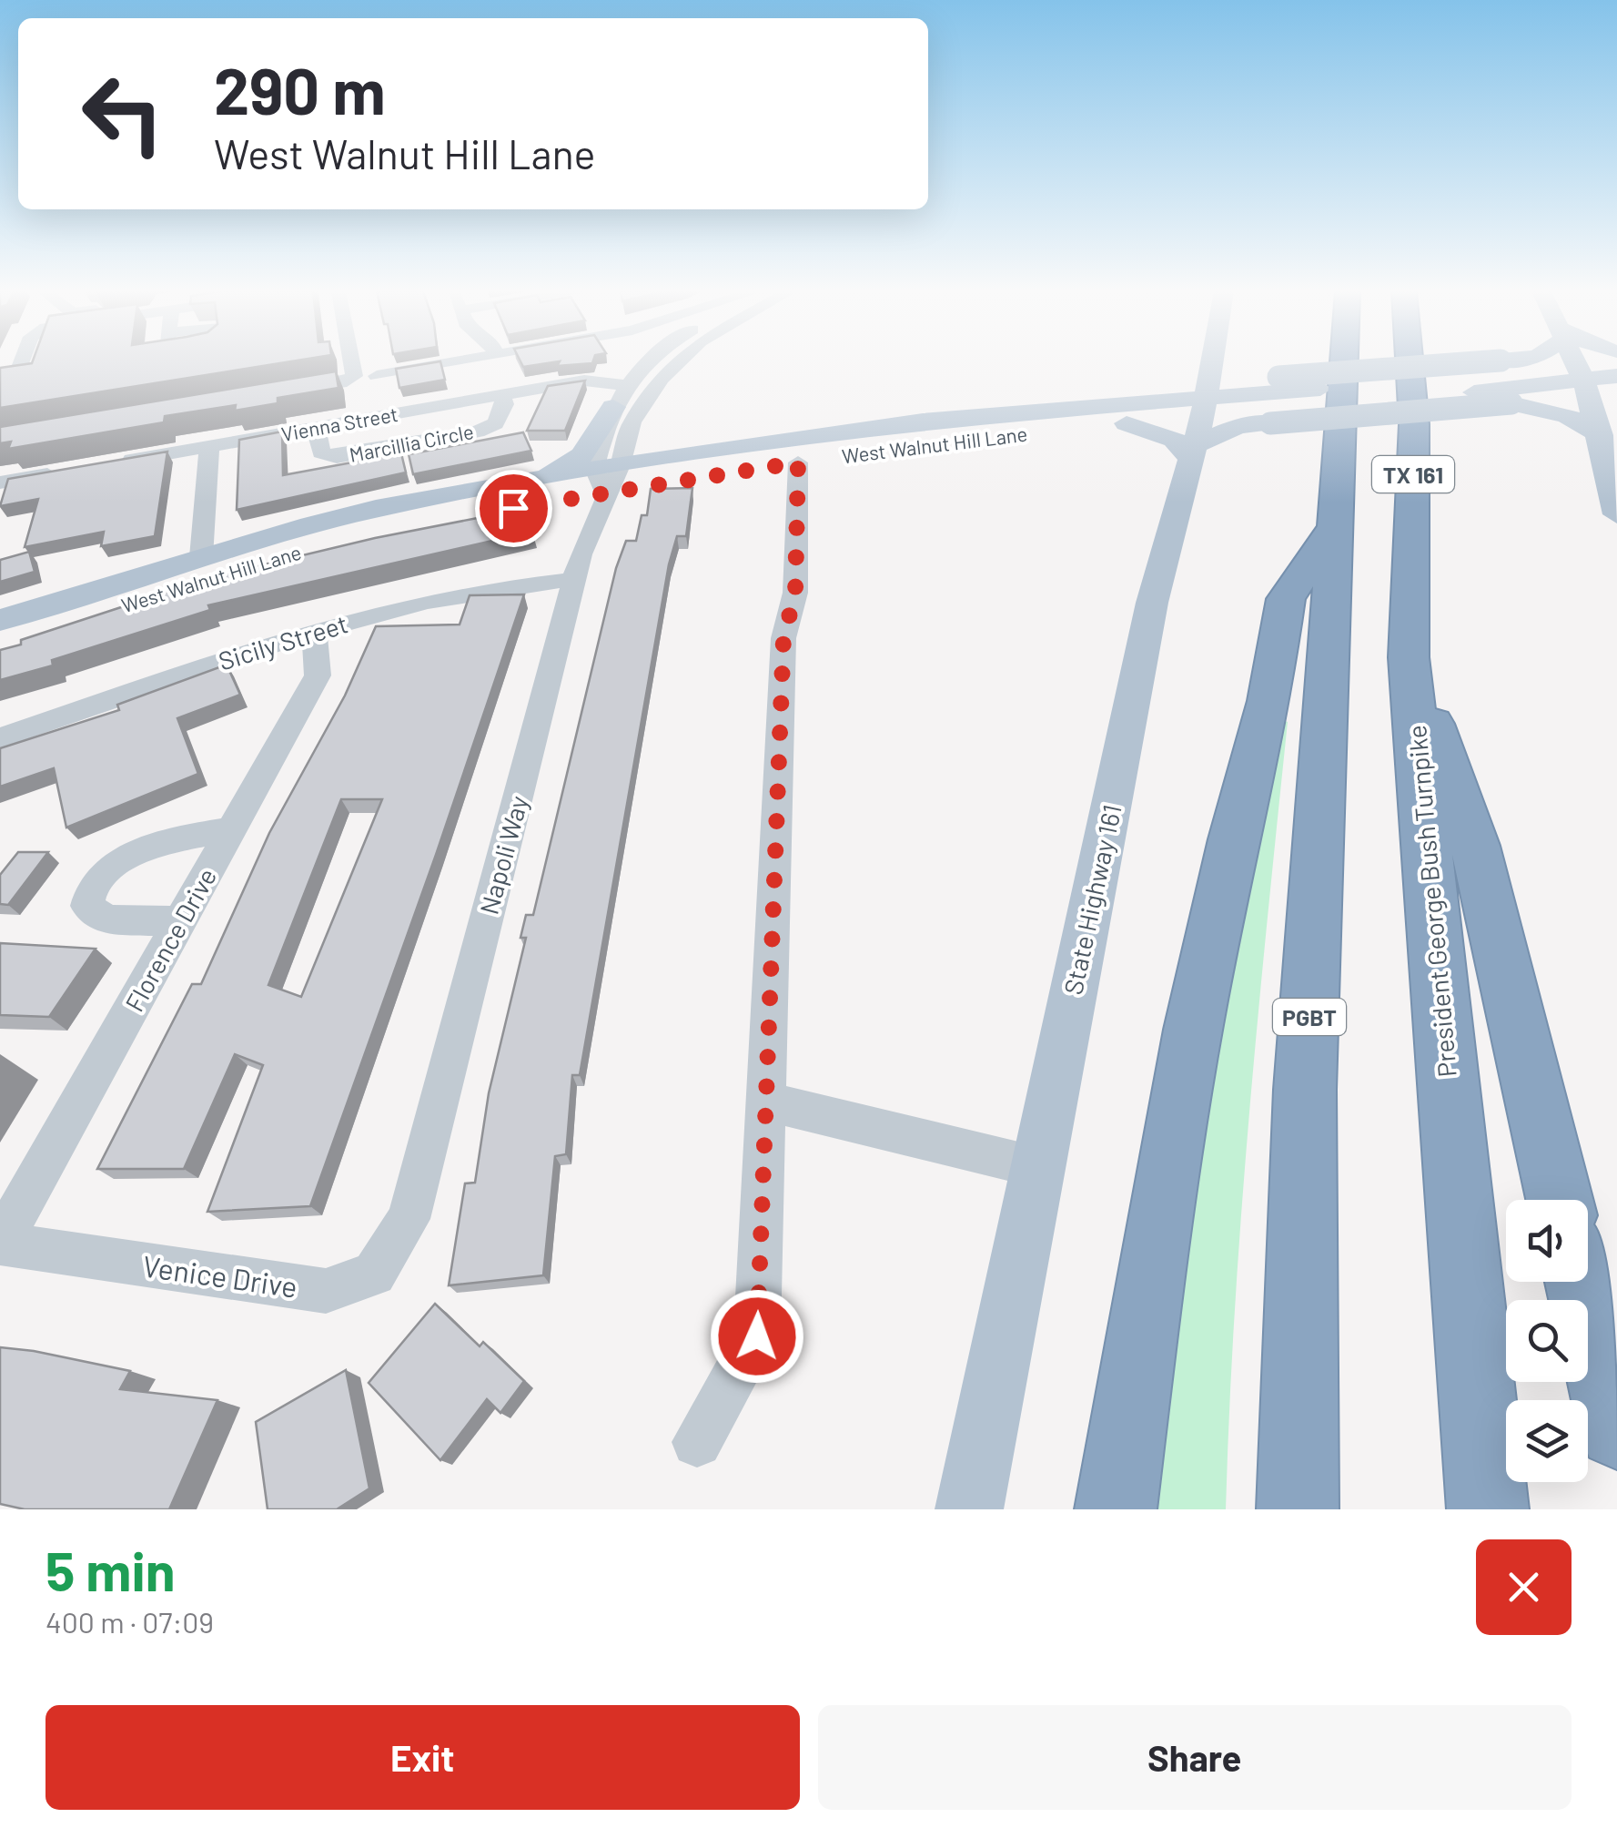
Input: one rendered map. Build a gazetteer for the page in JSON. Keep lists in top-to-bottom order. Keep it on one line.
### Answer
{"streets":{"highway":["TX 161","President George Bush Turnpike","PGBT"],"main road":["West Walnut Hill Lane","State Highway 161"],"street":["Vienna Street","Marcillia Circle","Sicily Street","Napoli Way","Florence Drive","Venice Drive"]},"crossings":[["Vienna Street","Marcillia Circle"],["West Walnut Hill Lane","Napoli Way"],["West Walnut Hill Lane","State Highway 161"],["TX 161","PGBT"],["Sicily Street","Napoli Way"],["Sicily Street","Florence Drive"],["Napoli Way","Venice Drive"],["Florence Drive","Venice Drive"]],"page":{"turn":["290 m","West Walnut Hill Lane"],"heading":["5 min","400 m · 07:09"],"buttons":["Exit","Share"]}}
